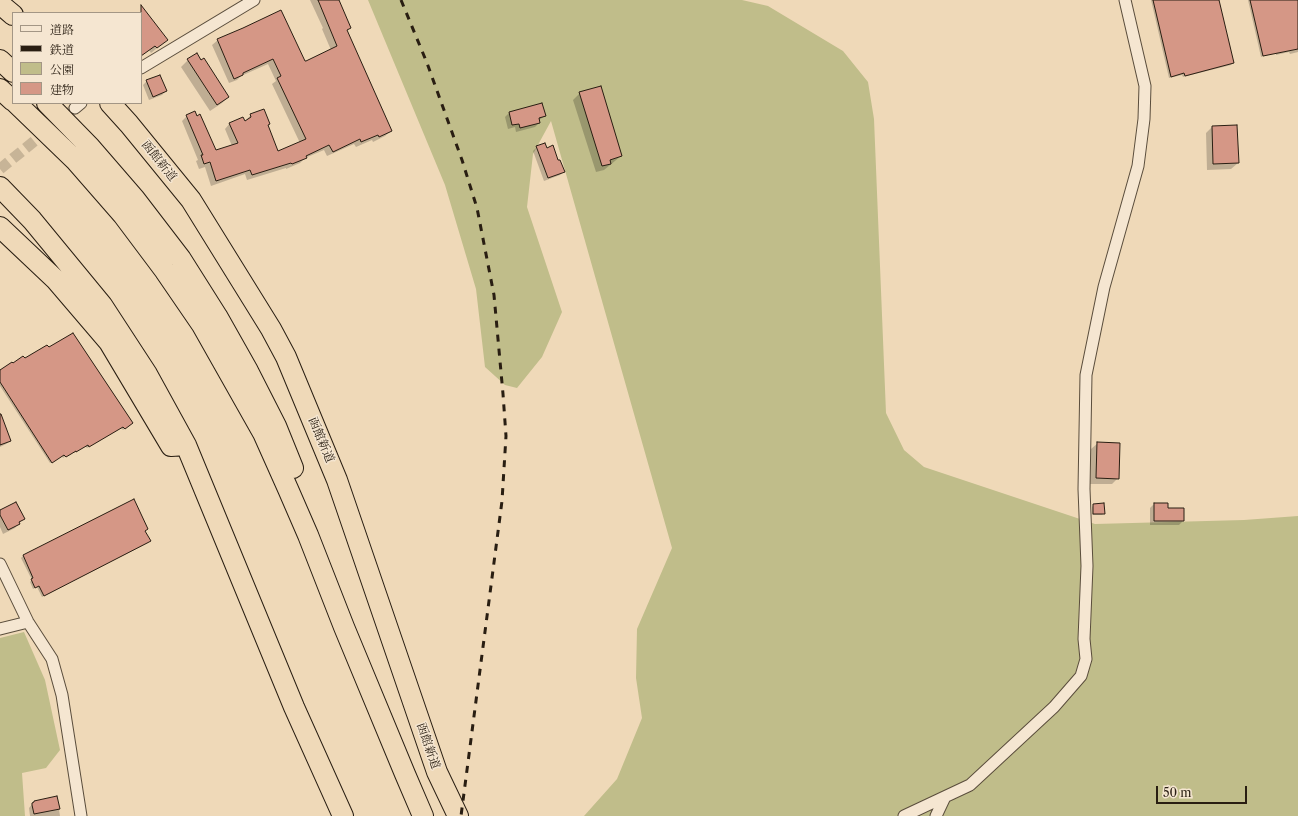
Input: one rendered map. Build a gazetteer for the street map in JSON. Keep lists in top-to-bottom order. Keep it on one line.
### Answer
{"streets":{"highway":["函館新道"]},"legend":["道路","鉄道","公園","建物"],"scale_bar":"50 m"}
